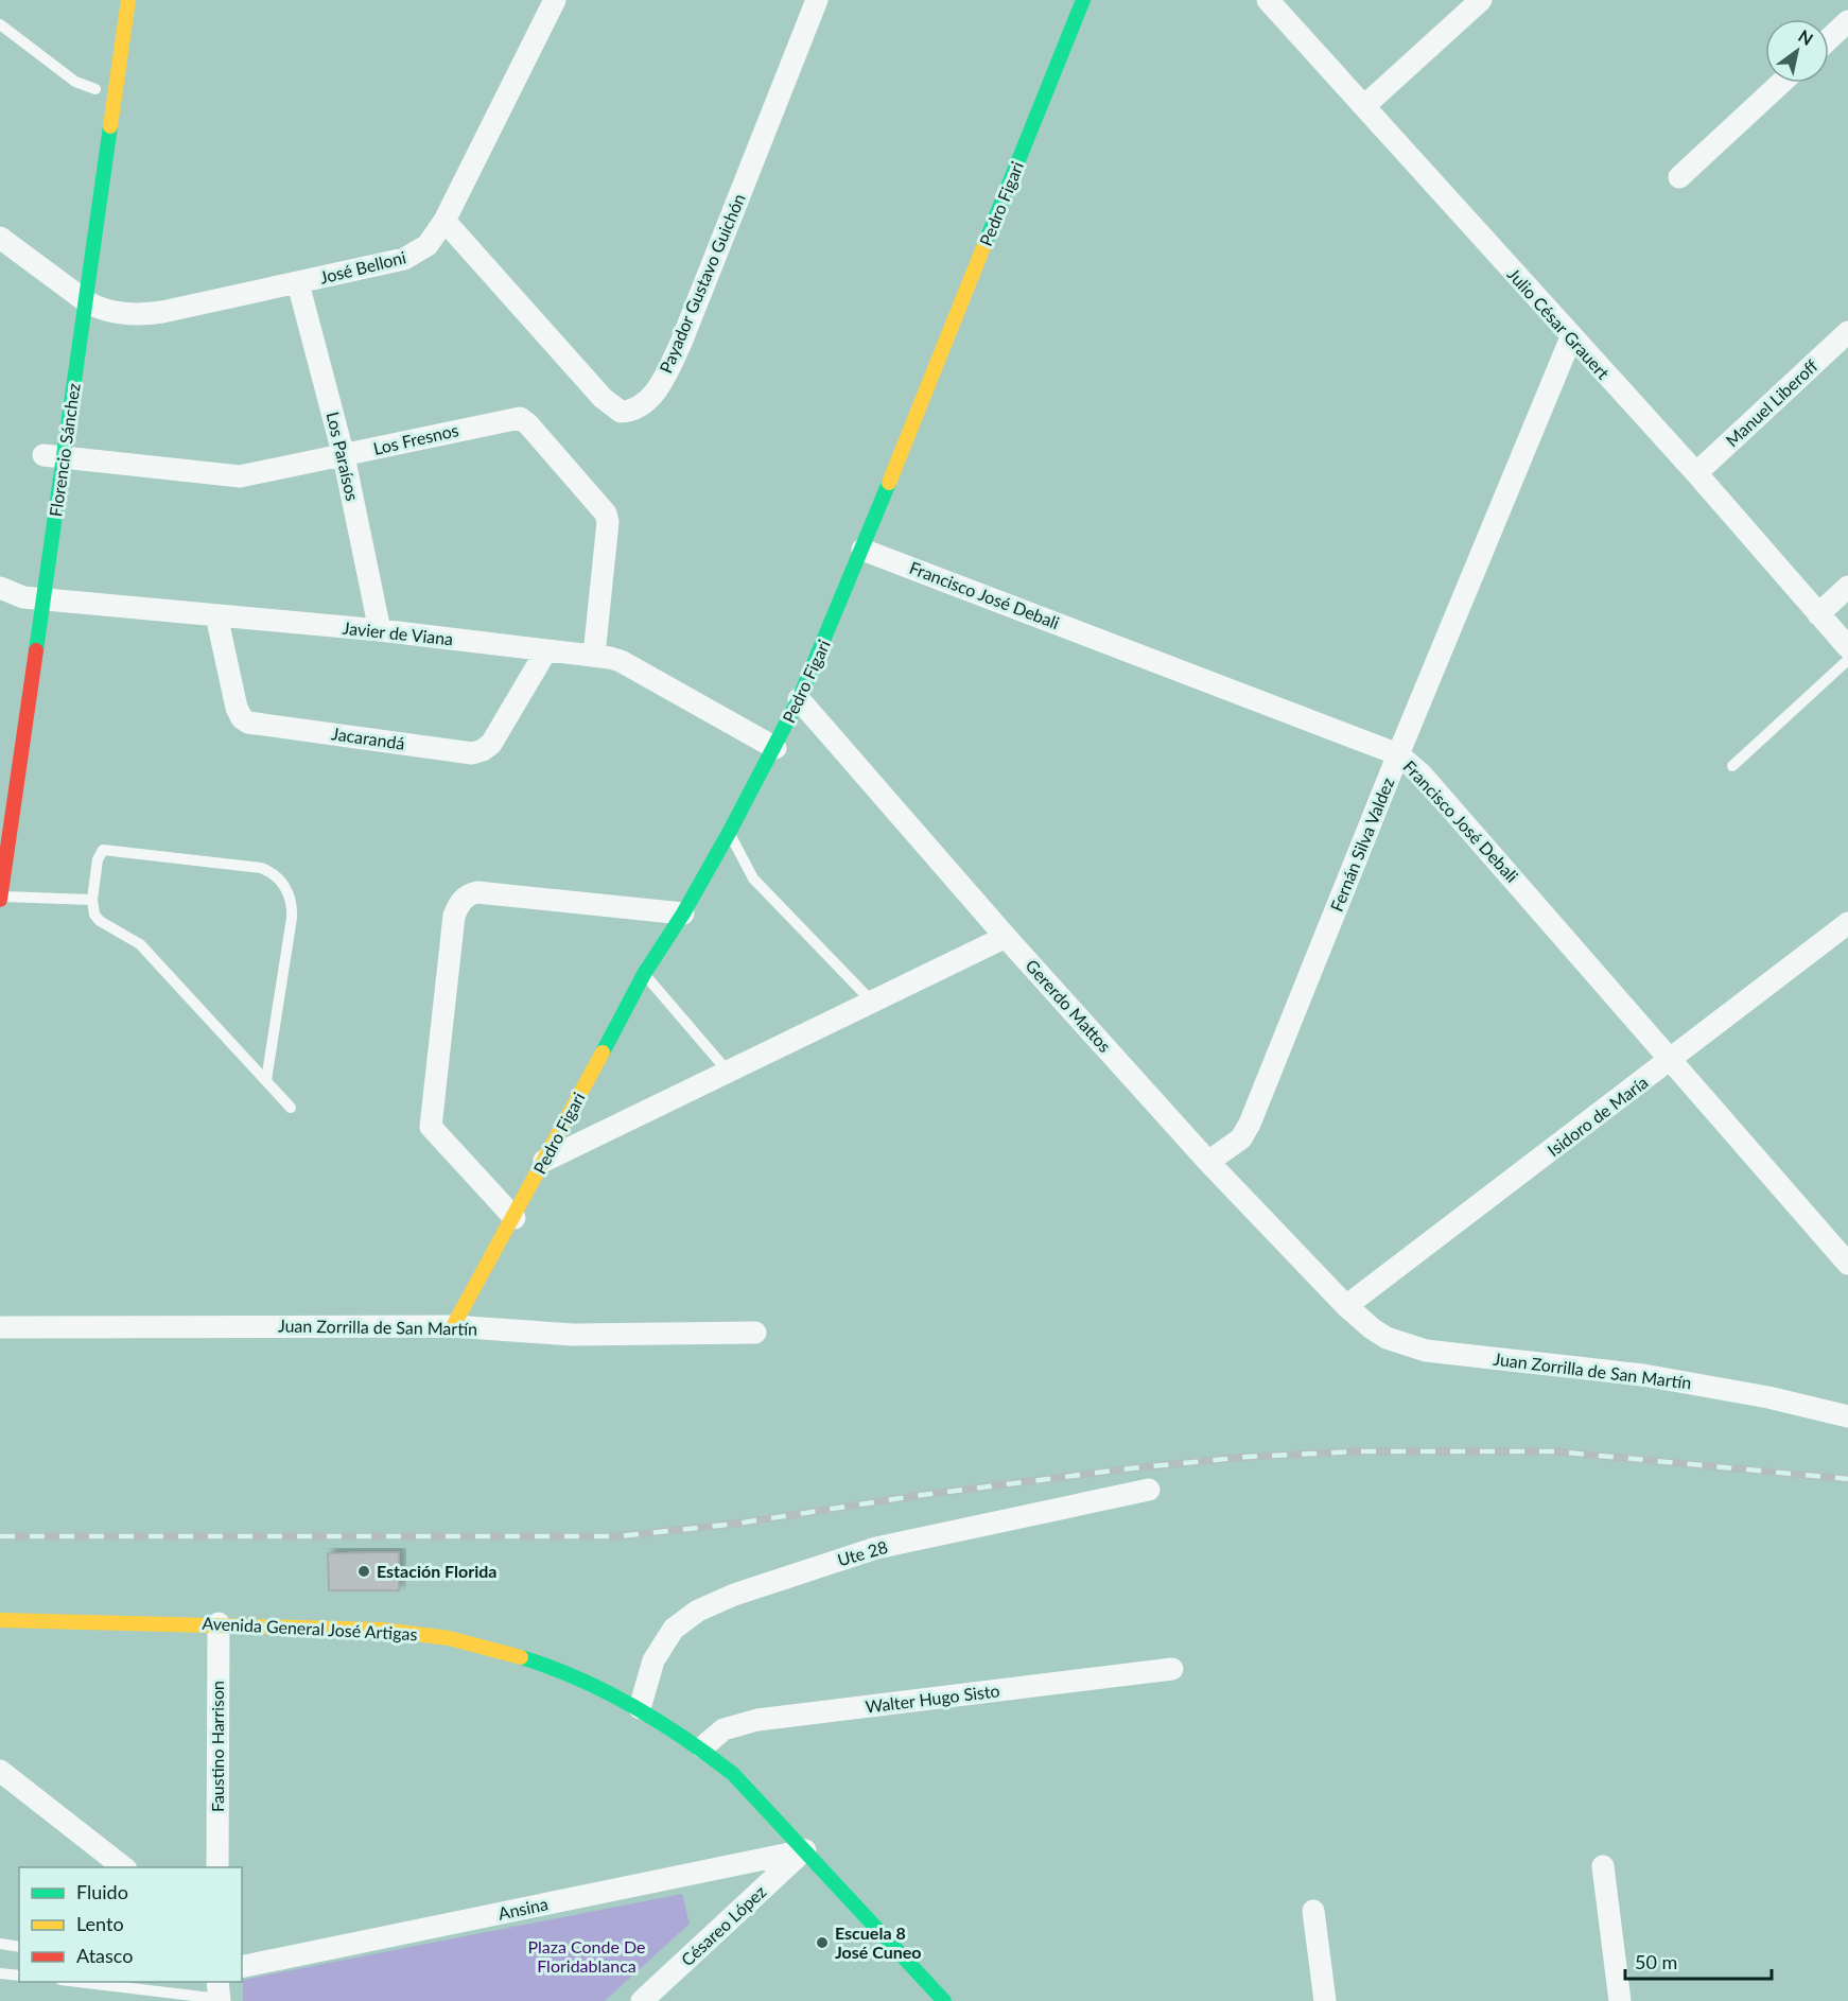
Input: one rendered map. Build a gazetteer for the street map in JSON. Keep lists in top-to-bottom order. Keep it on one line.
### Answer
{"streets":{"street":["Pedro Figari","José Belloni","Payador Gustavo Guichón","Julio César Grauert","Manuel Liberoff","Los Fresnos","Florencio Sánchez","Los Paraísos","Francisco José Debali","Javier de Viana","Jacarandá","Fernán Silva Valdez","Gererdo Mattos","Isidoro de María","Juan Zorrilla de San Martín","Ute 28","Avenida General José Artigas","Walter Hugo Sisto","Faustino Harrison","Ansina","Césareo López"]},"crossings":[["Pedro Figari","Francisco José Debali"],["Pedro Figari","Javier de Viana"],["Pedro Figari","Gererdo Mattos"],["Pedro Figari","Juan Zorrilla de San Martín"],["José Belloni","Payador Gustavo Guichón"],["José Belloni","Florencio Sánchez"],["José Belloni","Los Paraísos"],["Julio César Grauert","Manuel Liberoff"],["Julio César Grauert","Fernán Silva Valdez"],["Los Fresnos","Florencio Sánchez"],["Los Fresnos","Los Paraísos"],["Los Fresnos","Javier de Viana"],["Florencio Sánchez","Javier de Viana"],["Los Paraísos","Javier de Viana"],["Francisco José Debali","Fernán Silva Valdez"],["Francisco José Debali","Isidoro de María"],["Javier de Viana","Jacarandá"],["Fernán Silva Valdez","Gererdo Mattos"],["Gererdo Mattos","Isidoro de María"],["Gererdo Mattos","Juan Zorrilla de San Martín"],["Isidoro de María","Juan Zorrilla de San Martín"],["Ute 28","Avenida General José Artigas"],["Avenida General José Artigas","Walter Hugo Sisto"],["Avenida General José Artigas","Faustino Harrison"],["Avenida General José Artigas","Ansina"],["Avenida General José Artigas","Césareo López"],["Ansina","Césareo López"]],"parks":["Plaza Conde De Floridablanca"],"places":["Estación Florida","Escuela 8 José Cuneo"],"legend":["Fluido","Lento","Atasco"],"scale_bar":"50 m","north":"top right"}
